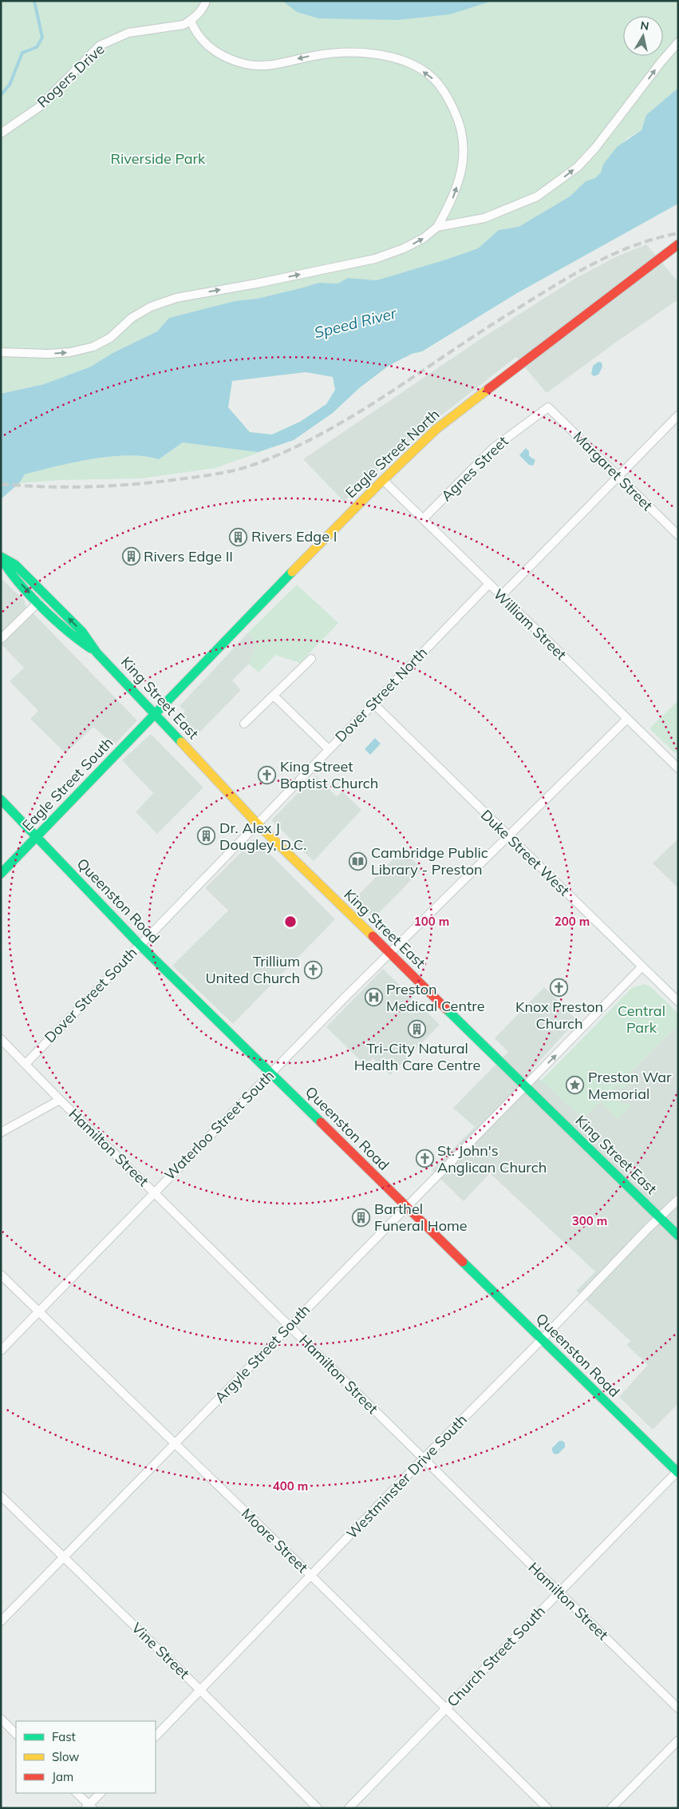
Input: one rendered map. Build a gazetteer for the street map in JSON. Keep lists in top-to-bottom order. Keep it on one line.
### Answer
{"streets":{"main road":["Eagle Street North","King Street East","Eagle Street South","Queenston Road"],"street":["Rogers Drive","Agnes Street","Margaret Street","William Street","Dover Street North","Duke Street West","Dover Street South","Waterloo Street South","Hamilton Street","Argyle Street South","Westminster Drive South","Moore Street","Vine Street","Church Street South"]},"crossings":[["Eagle Street North","William Street"],["Eagle Street North","King Street East"],["Eagle Street North","Eagle Street South"],["Agnes Street","Margaret Street"],["Agnes Street","William Street"],["William Street","Dover Street North"],["William Street","Waterloo Street South"],["Dover Street North","King Street East"],["Dover Street North","Duke Street West"],["Dover Street North","Dover Street South"],["King Street East","Eagle Street South"],["King Street East","Dover Street South"],["King Street East","Waterloo Street South"],["King Street East","Argyle Street South"],["King Street East","Westminster Drive South"],["Eagle Street South","Queenston Road"],["Duke Street West","Waterloo Street South"],["Duke Street West","Argyle Street South"],["Queenston Road","Dover Street South"],["Queenston Road","Waterloo Street South"],["Queenston Road","Argyle Street South"],["Queenston Road","Westminster Drive South"],["Queenston Road","Church Street South"],["Dover Street South","Hamilton Street"],["Waterloo Street South","Hamilton Street"],["Waterloo Street South","Moore Street"],["Hamilton Street","Argyle Street South"],["Hamilton Street","Westminster Drive South"],["Hamilton Street","Church Street South"],["Argyle Street South","Moore Street"],["Argyle Street South","Vine Street"],["Westminster Drive South","Moore Street"],["Westminster Drive South","Vine Street"],["Moore Street","Church Street South"]],"water":["Speed River"],"parks":["Riverside Park","Central Park"],"places":{"building":["Rivers Edge I","Rivers Edge II","Dr. Alex J Dougley, D.C.","Tri-City Natural Health Care Centre","Barthel Funeral Home"],"church":["King Street Baptist Church","Trillium United Church","Knox Preston Church","St. John's Anglican Church"],"library":["Cambridge Public Library - Preston"],"hospital":["Preston Medical Centre"],"place":["Preston War Memorial"]},"legend":["Fast","Slow","Jam"],"north":"top","rings":["100 m","200 m","300 m","400 m"]}
